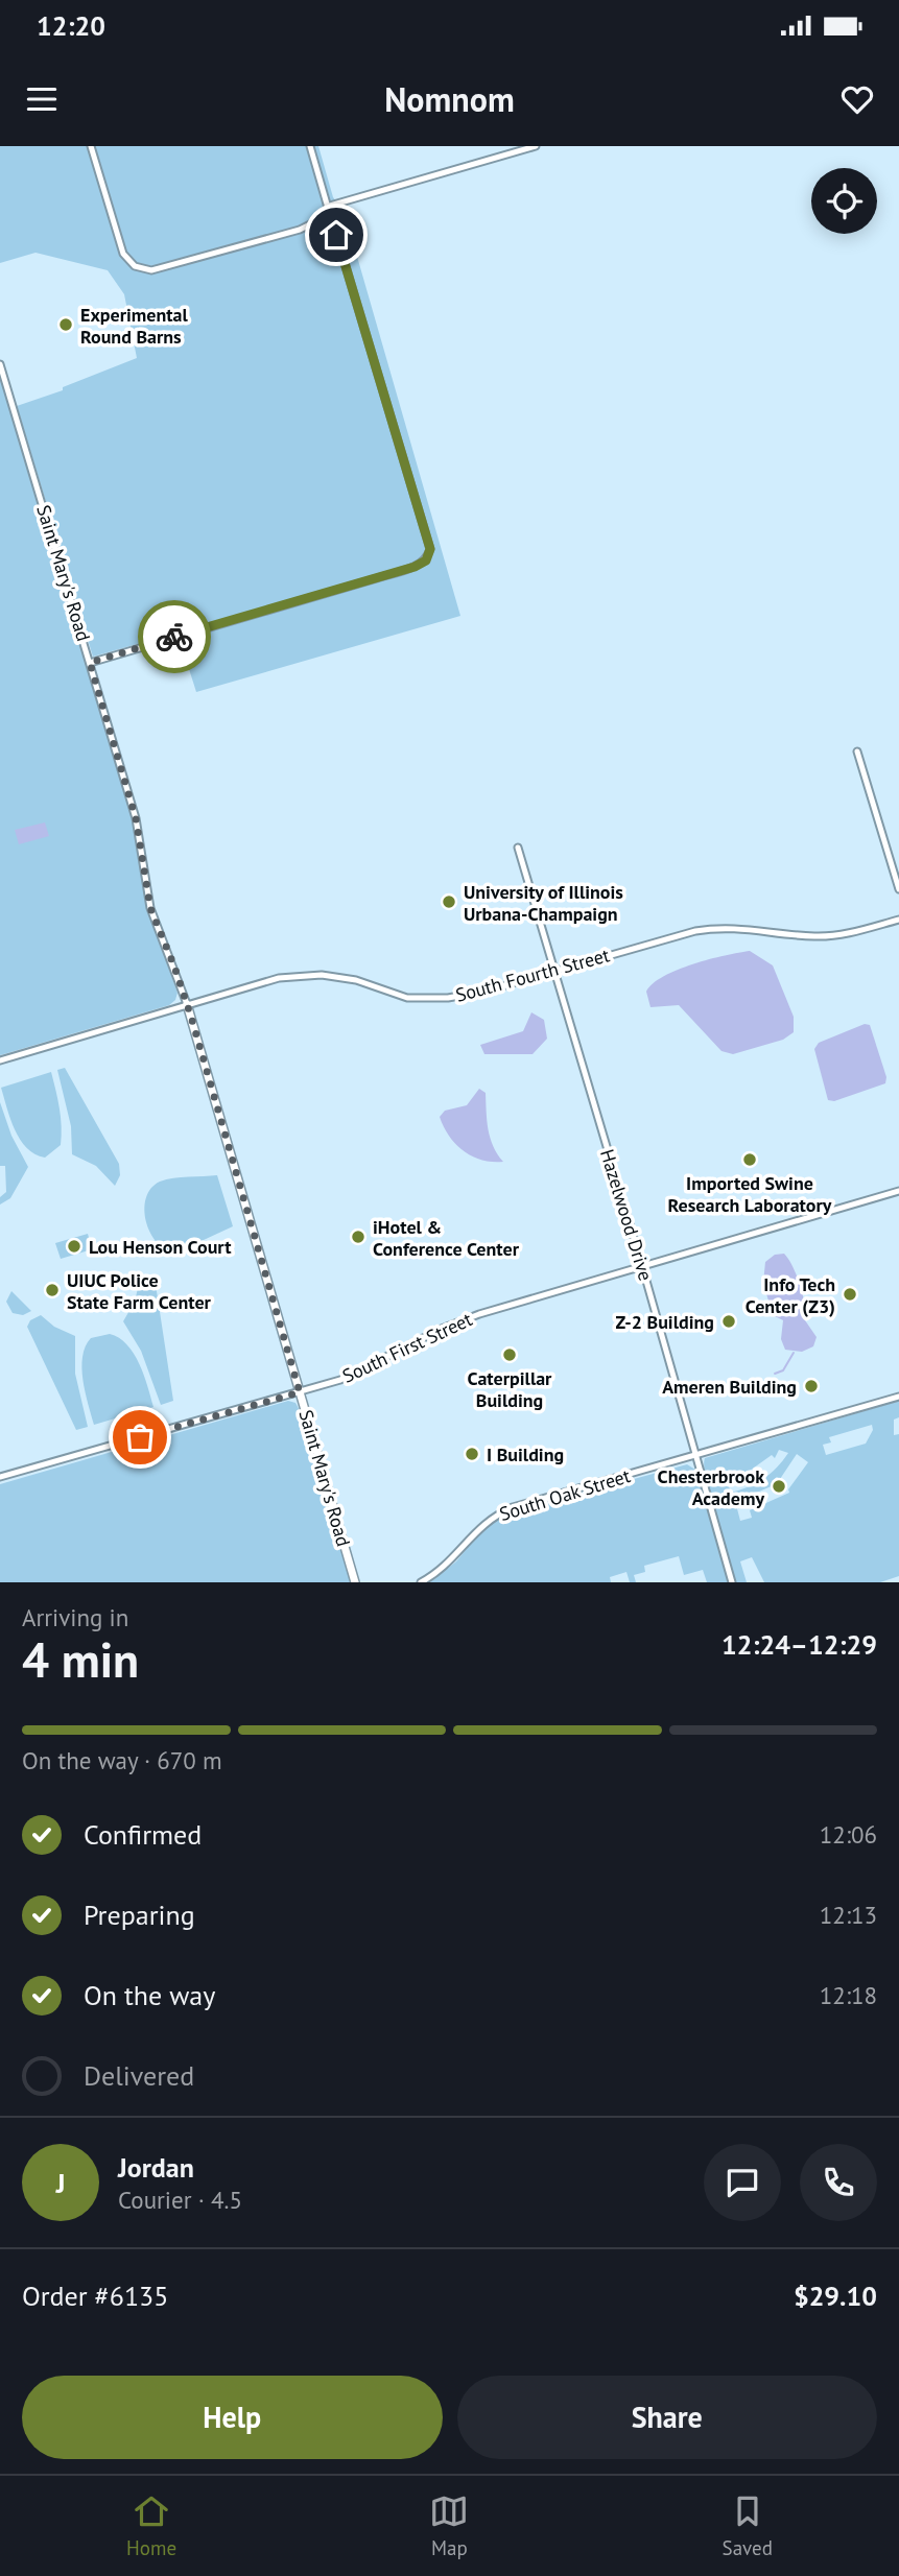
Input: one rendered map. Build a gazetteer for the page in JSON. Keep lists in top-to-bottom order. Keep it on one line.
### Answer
{"streets":{"main road":["Saint Mary's Road"],"street":["South Fourth Street","Hazelwood Drive","South First Street","South Oak Street"]},"crossings":[["Saint Mary's Road","South Fourth Street"],["Saint Mary's Road","South First Street"],["South Fourth Street","Hazelwood Drive"],["Hazelwood Drive","South First Street"],["Hazelwood Drive","South Oak Street"]],"places":["Experimental Round Barns","University of Illinois Urbana-Champaign","Imported Swine Research Laboratory","iHotel & Conference Center","Lou Henson Court","UIUC Police State Farm Center","Info Tech Center (Z3)","Z-2 Building","Caterpillar Building","Ameren Building","I Building","Chesterbrook Academy"],"page":{"status":"12:20","header":"Nomnom","heading":["4 min","Arriving in","12:24–12:29"],"panel":["Jordan","Courier · 4.5","Order #6135","$29.10"],"bar":"On the way · 670 m","list":[["Confirmed","12:06"],["Preparing","12:13"],["On the way","12:18"],"Delivered"],"round":"J","buttons":["Help","Share"],"tabs":["Home","Map","Saved"]}}
